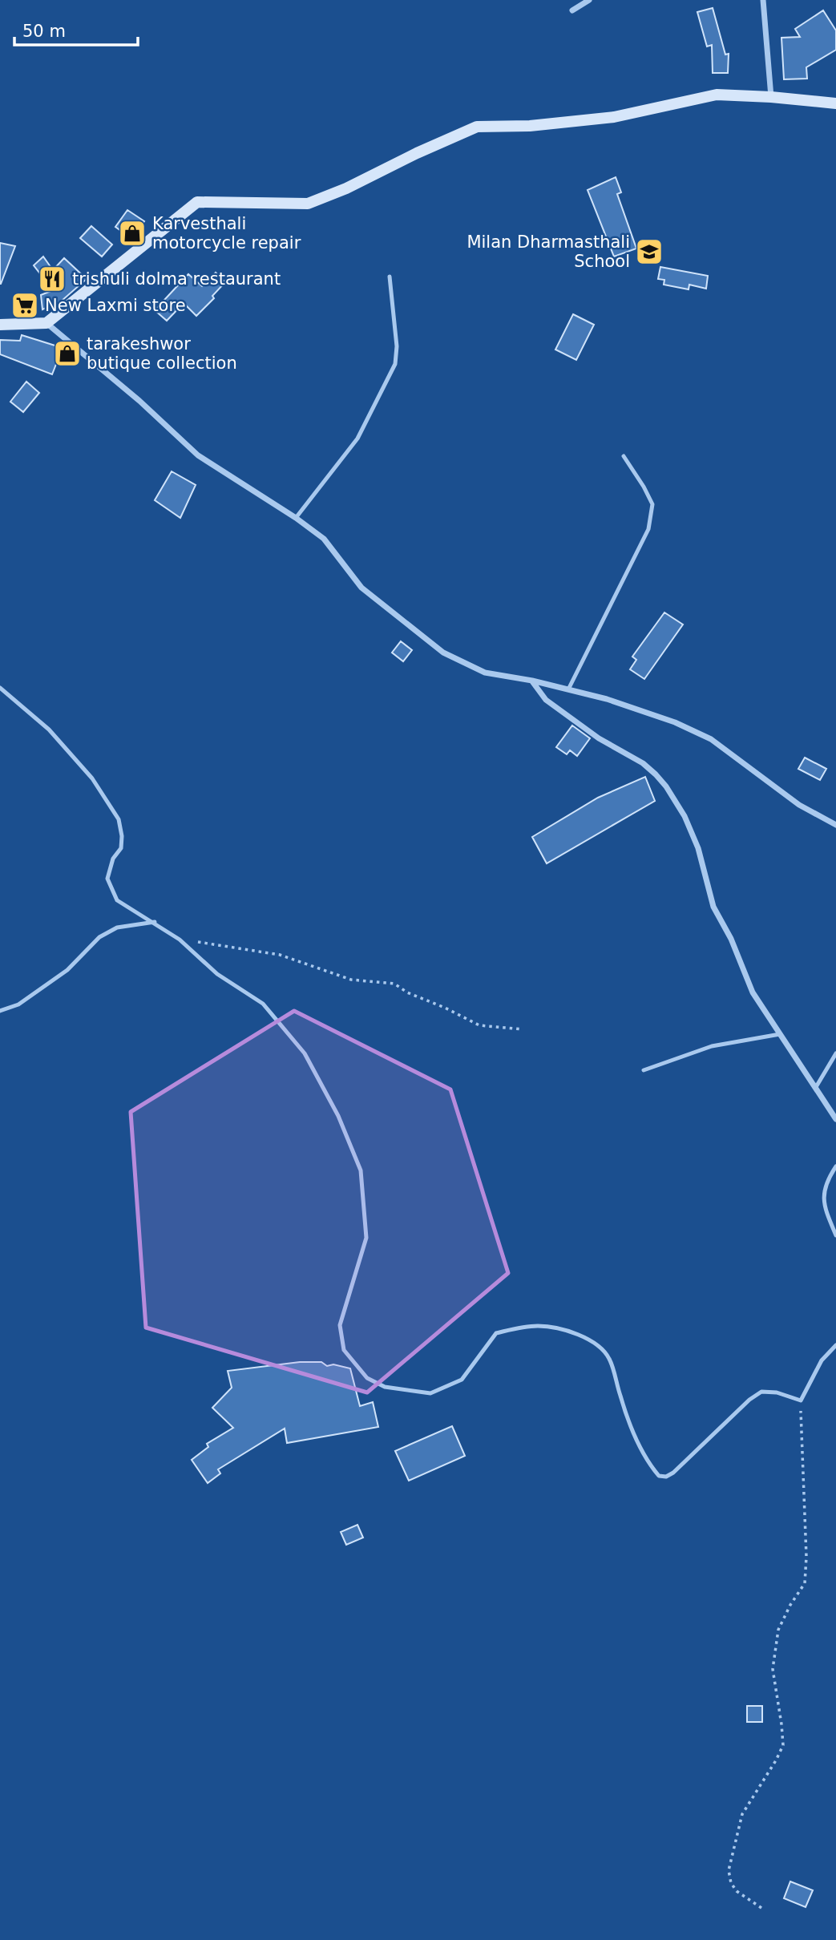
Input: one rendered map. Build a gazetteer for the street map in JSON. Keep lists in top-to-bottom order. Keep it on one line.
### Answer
{"places":{"shop":["Karvesthali motorcycle repair","tarakeshwor butique collection"],"school or university":["Milan Dharmasthali School"],"restaurant":["trishuli dolma restaurant"],"supermarket":["New Laxmi store"]},"scale_bar":"50 m"}
